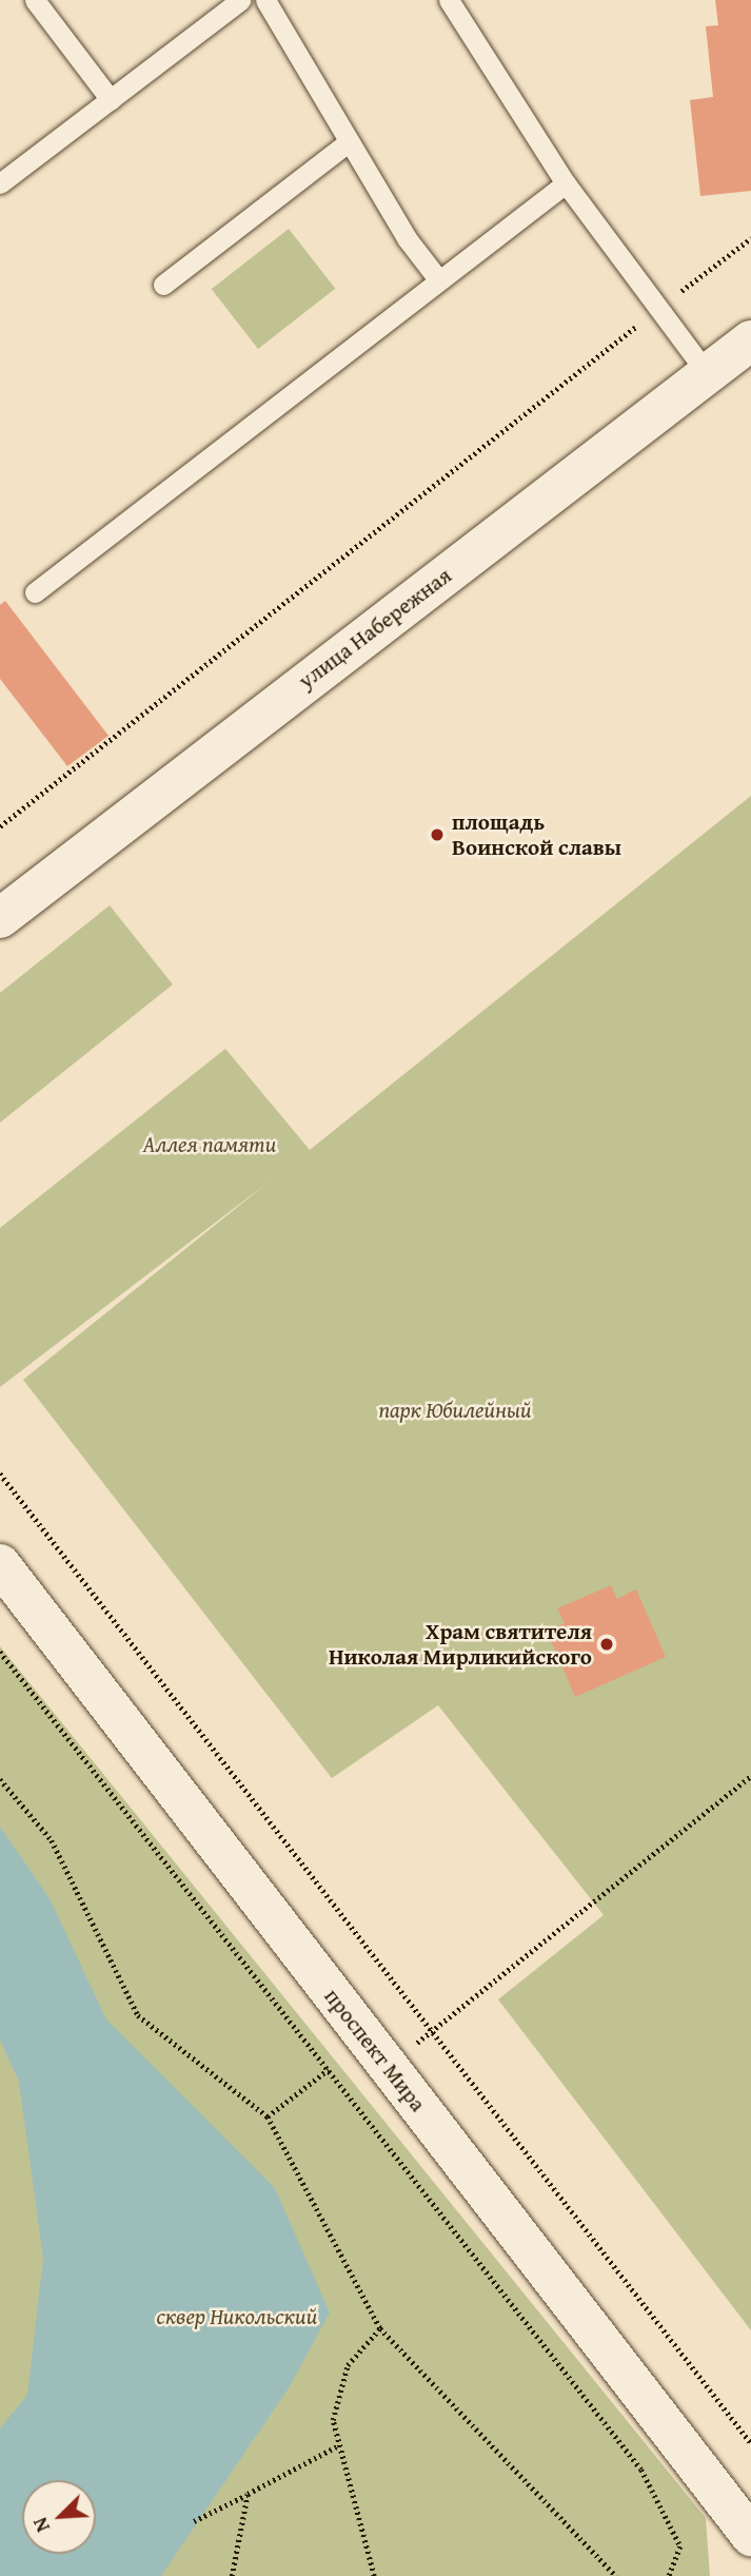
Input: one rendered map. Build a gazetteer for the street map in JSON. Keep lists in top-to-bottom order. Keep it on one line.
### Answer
{"streets":{"main road":["улица Набережная","проспект Мира"]},"parks":["Аллея памяти","парк Юбилейный","сквер Никольский"],"places":["площадь Воинской славы","Храм святителя Николая Мирликийского"],"north":"bottom left"}
